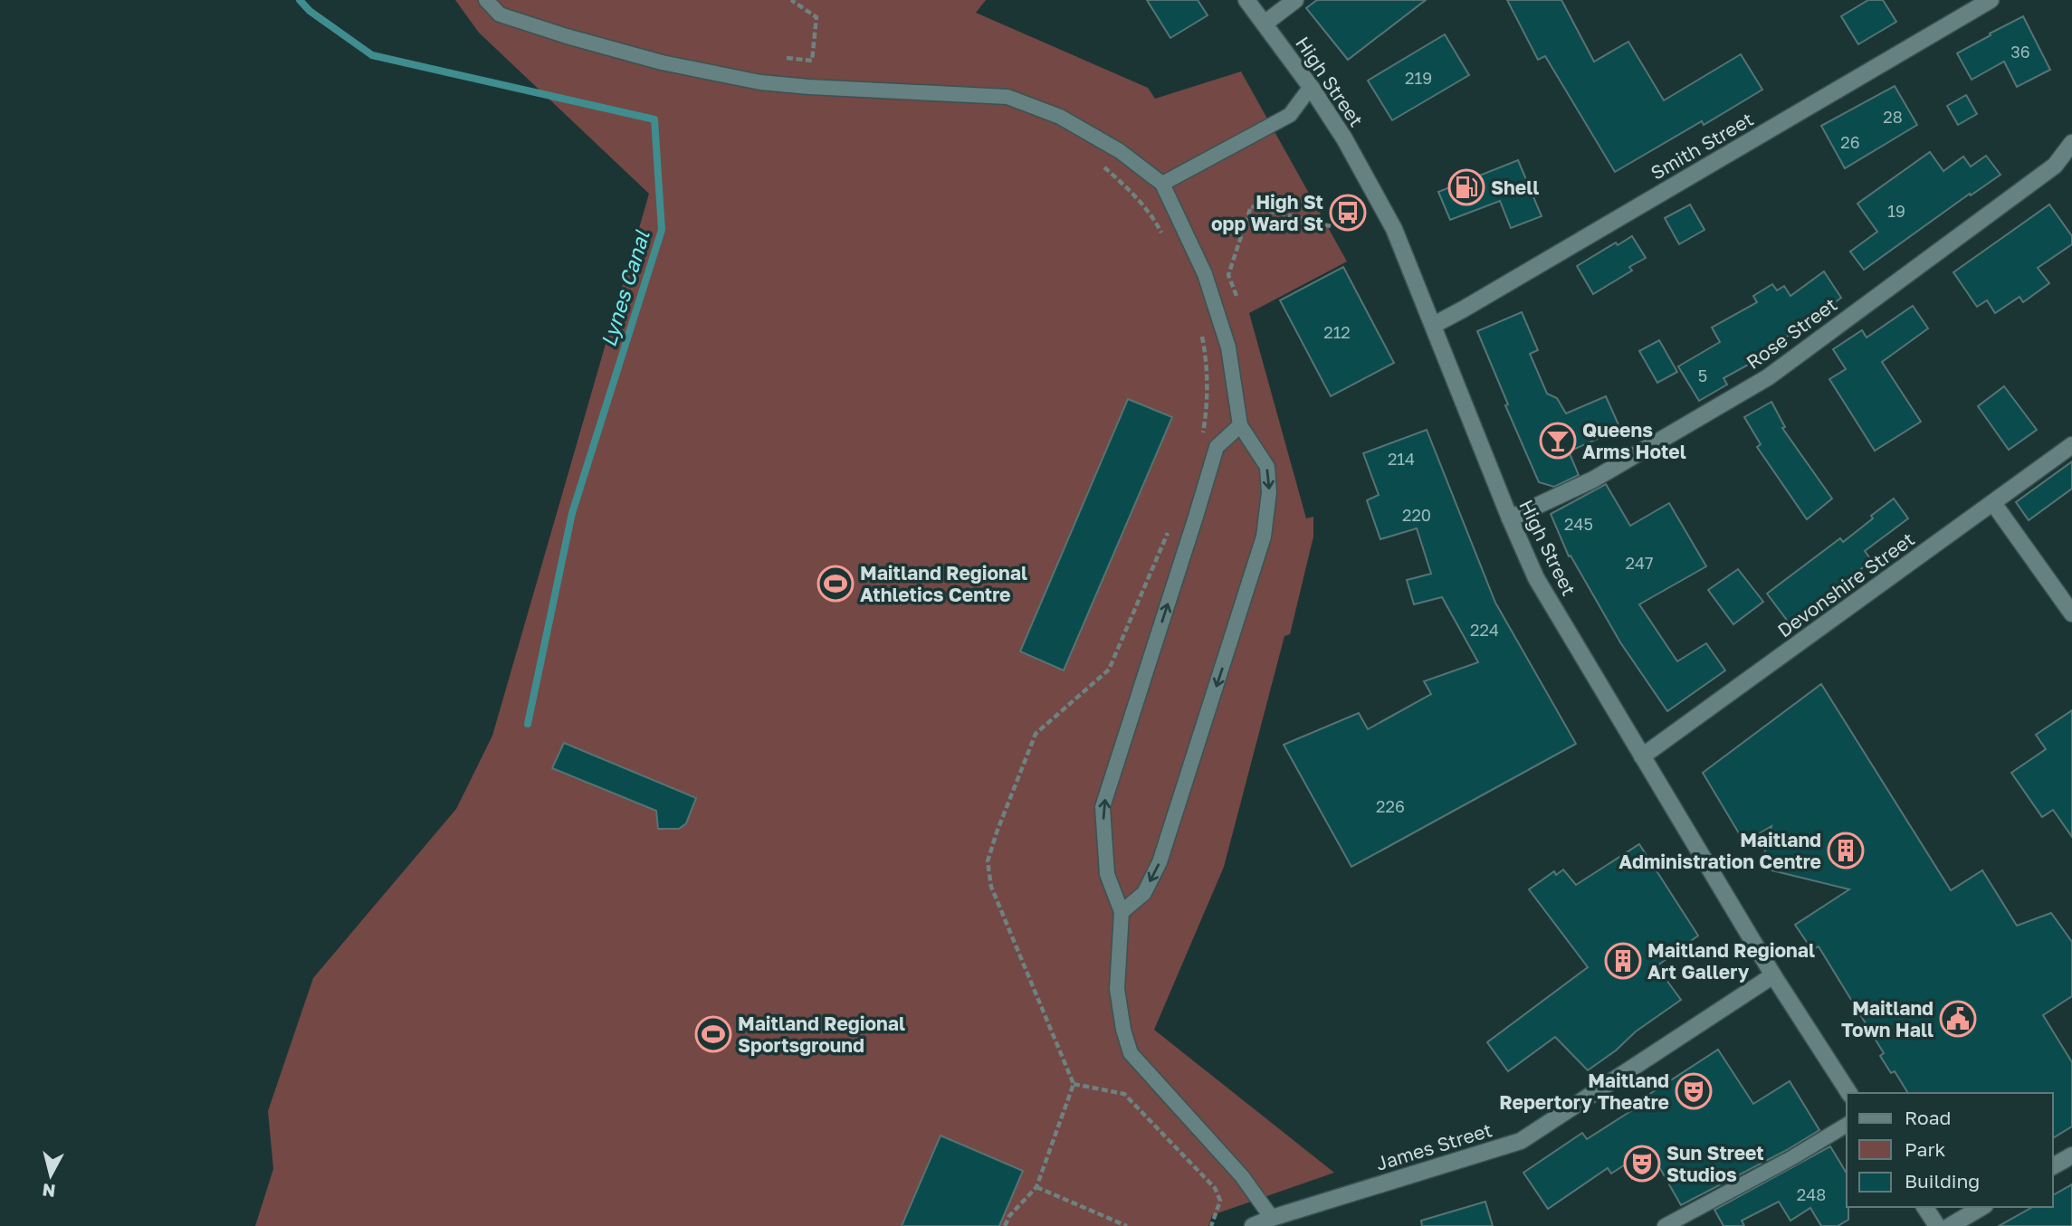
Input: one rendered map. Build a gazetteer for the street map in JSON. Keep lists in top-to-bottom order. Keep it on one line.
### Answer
{"streets":{"street":["High Street","Smith Street","Rose Street","Devonshire Street","James Street"]},"crossings":[["High Street","Smith Street"],["High Street","Rose Street"],["High Street","Devonshire Street"],["High Street","James Street"]],"water":["Lynes Canal"],"places":{"fuel station":["Shell"],"bus stop":["High St opp Ward St"],"bar":["Queens Arms Hotel"],"sports":["Maitland Regional Athletics Centre","Maitland Regional Sportsground"],"building":["Maitland Administration Centre","Maitland Regional Art Gallery"],"public building":["Maitland Town Hall"],"theatre":["Maitland Repertory Theatre","Sun Street Studios"]},"house_numbers":["36","219","28","26","19","212","5","214","220","245","247","224","226","248"],"legend":["Road","Park","Building"],"north":"bottom"}
